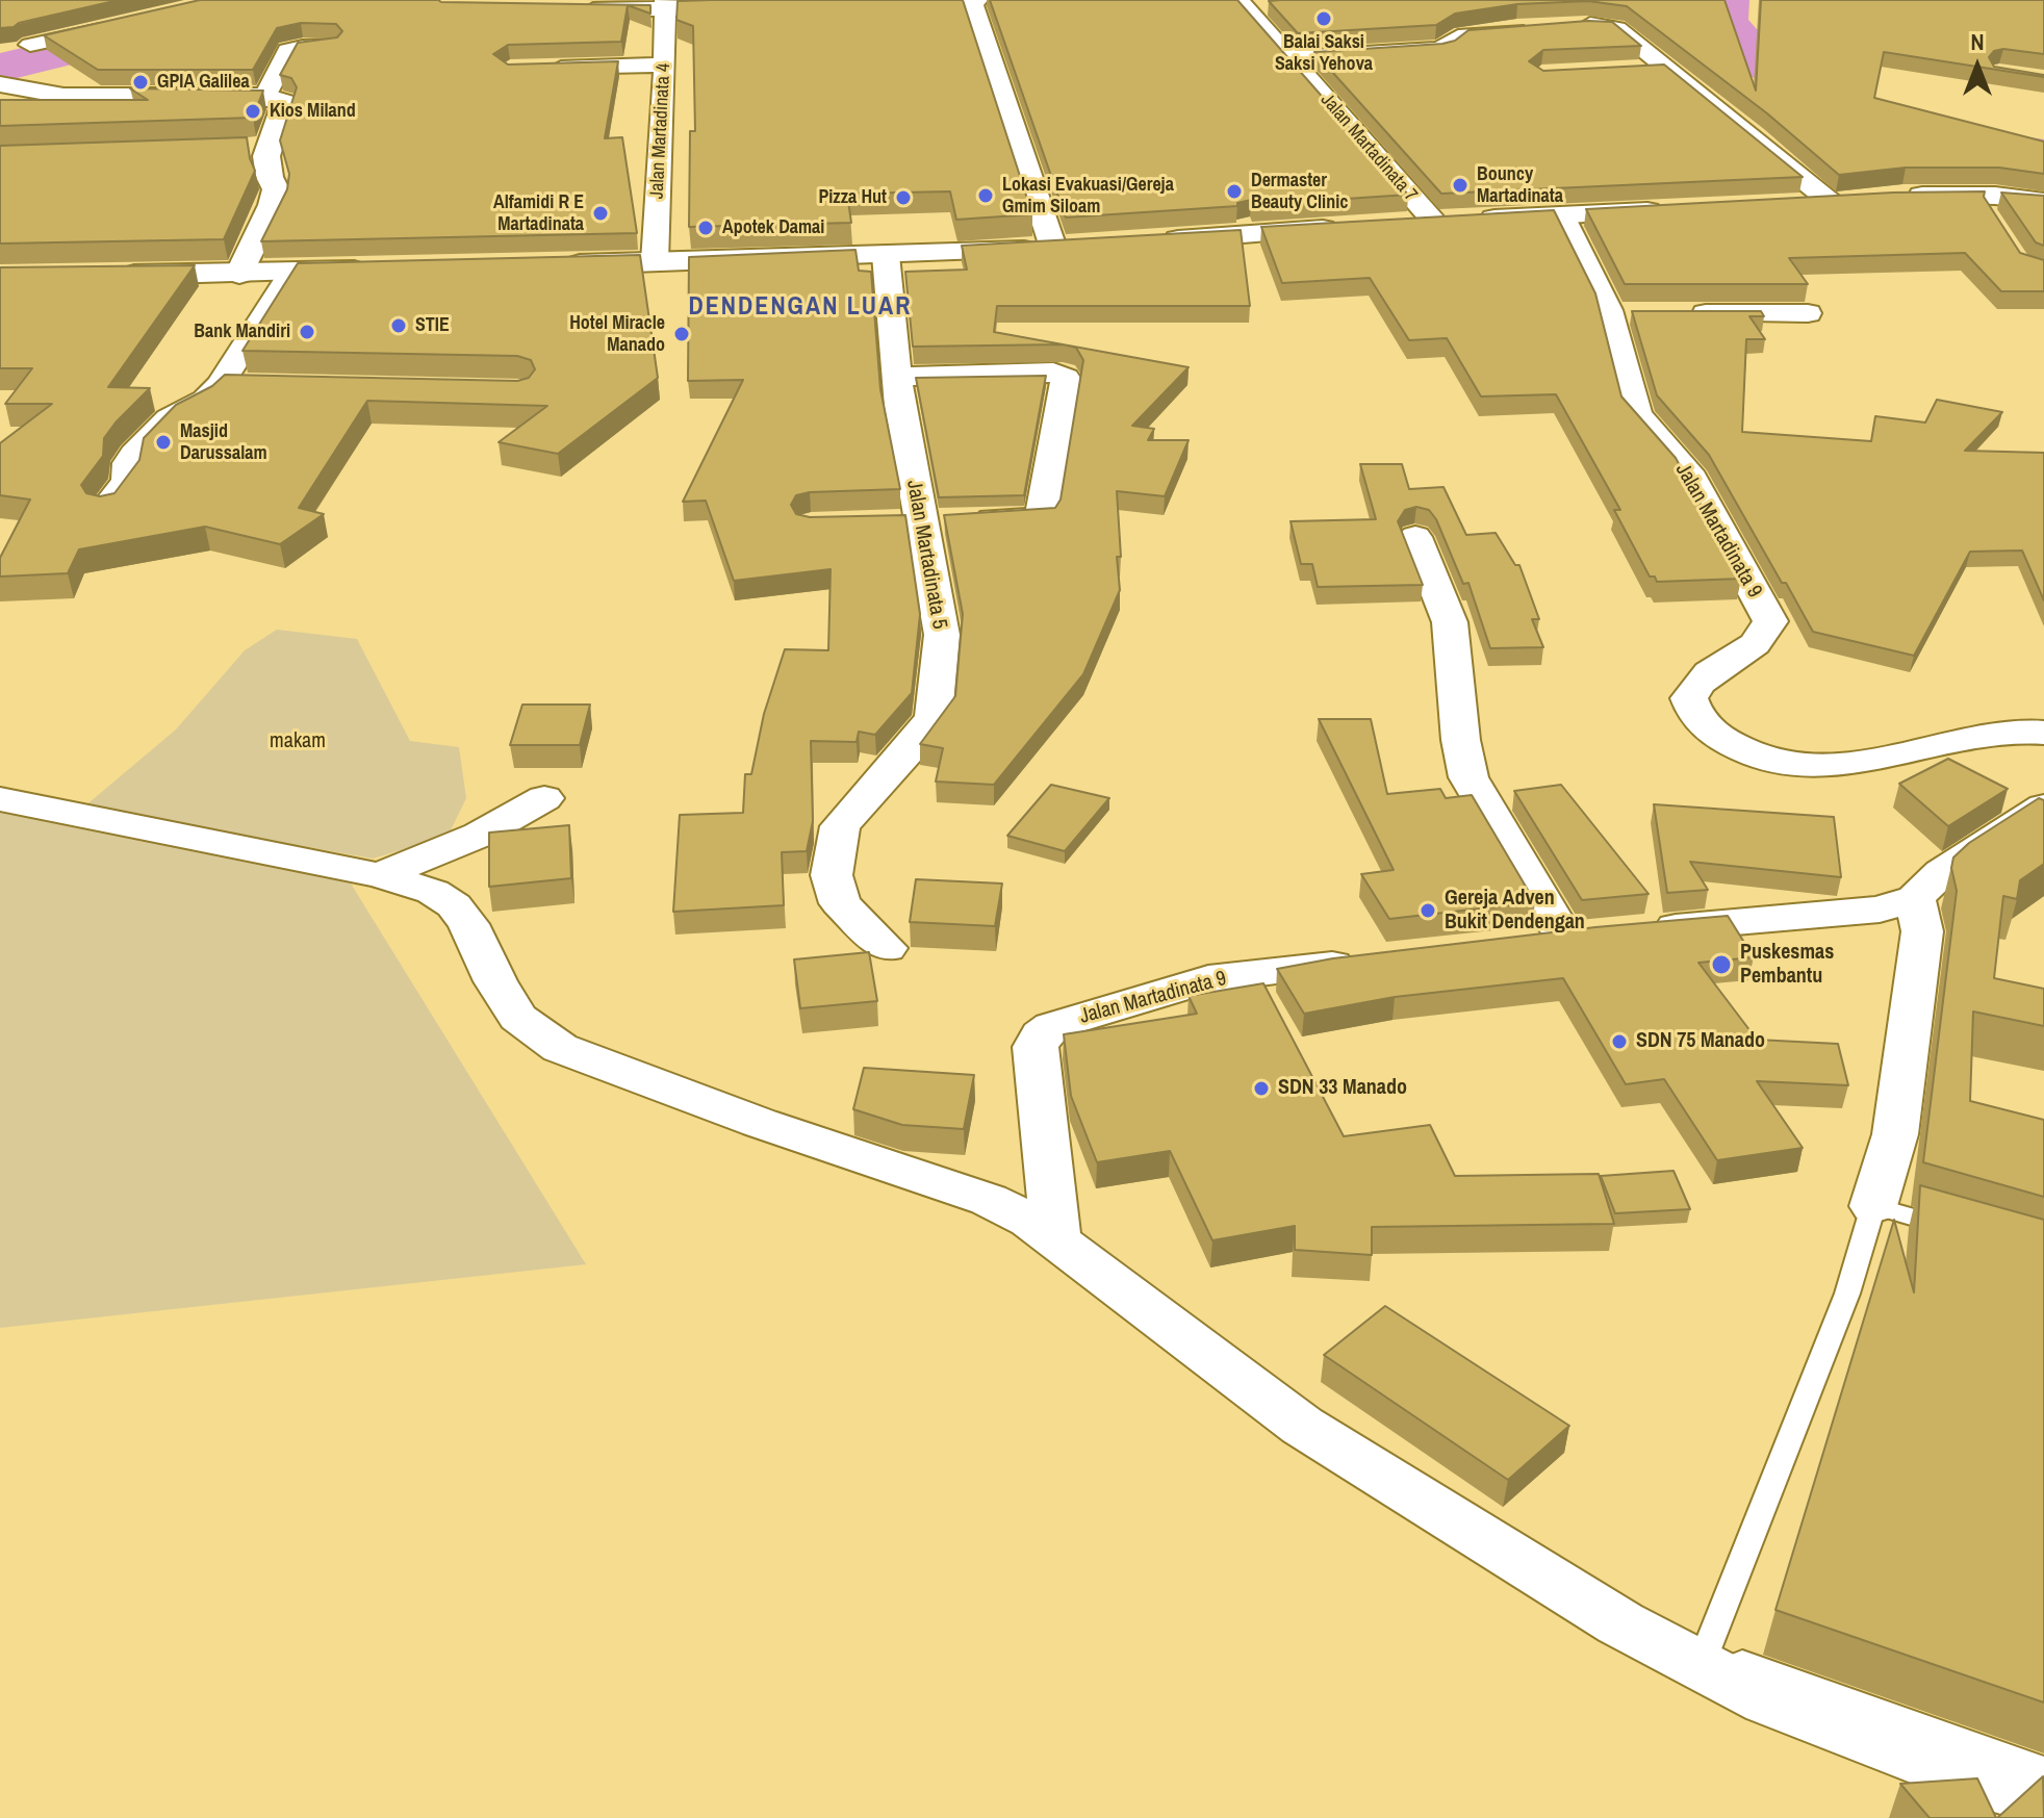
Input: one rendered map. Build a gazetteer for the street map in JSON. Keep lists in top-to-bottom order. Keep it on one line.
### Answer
{"streets":{"street":["Jalan Martadinata 4","Jalan Martadinata 7","Jalan Martadinata 9","Jalan Martadinata 5"]},"districts":["DENDENGAN LUAR"],"parks":["makam"],"places":["Balai Saksi Saksi Yehova","GPIA Galilea","Kios Miland","Bouncy Martadinata","Dermaster Beauty Clinic","Lokasi Evakuasi/Gereja Gmim Siloam","Pizza Hut","Alfamidi R E Martadinata","Apotek Damai","STIE","Bank Mandiri","Hotel Miracle Manado","Masjid Darussalam","Gereja Adven Bukit Dendengan","Puskesmas Pembantu","SDN 75 Manado","SDN 33 Manado"],"north":"top"}
